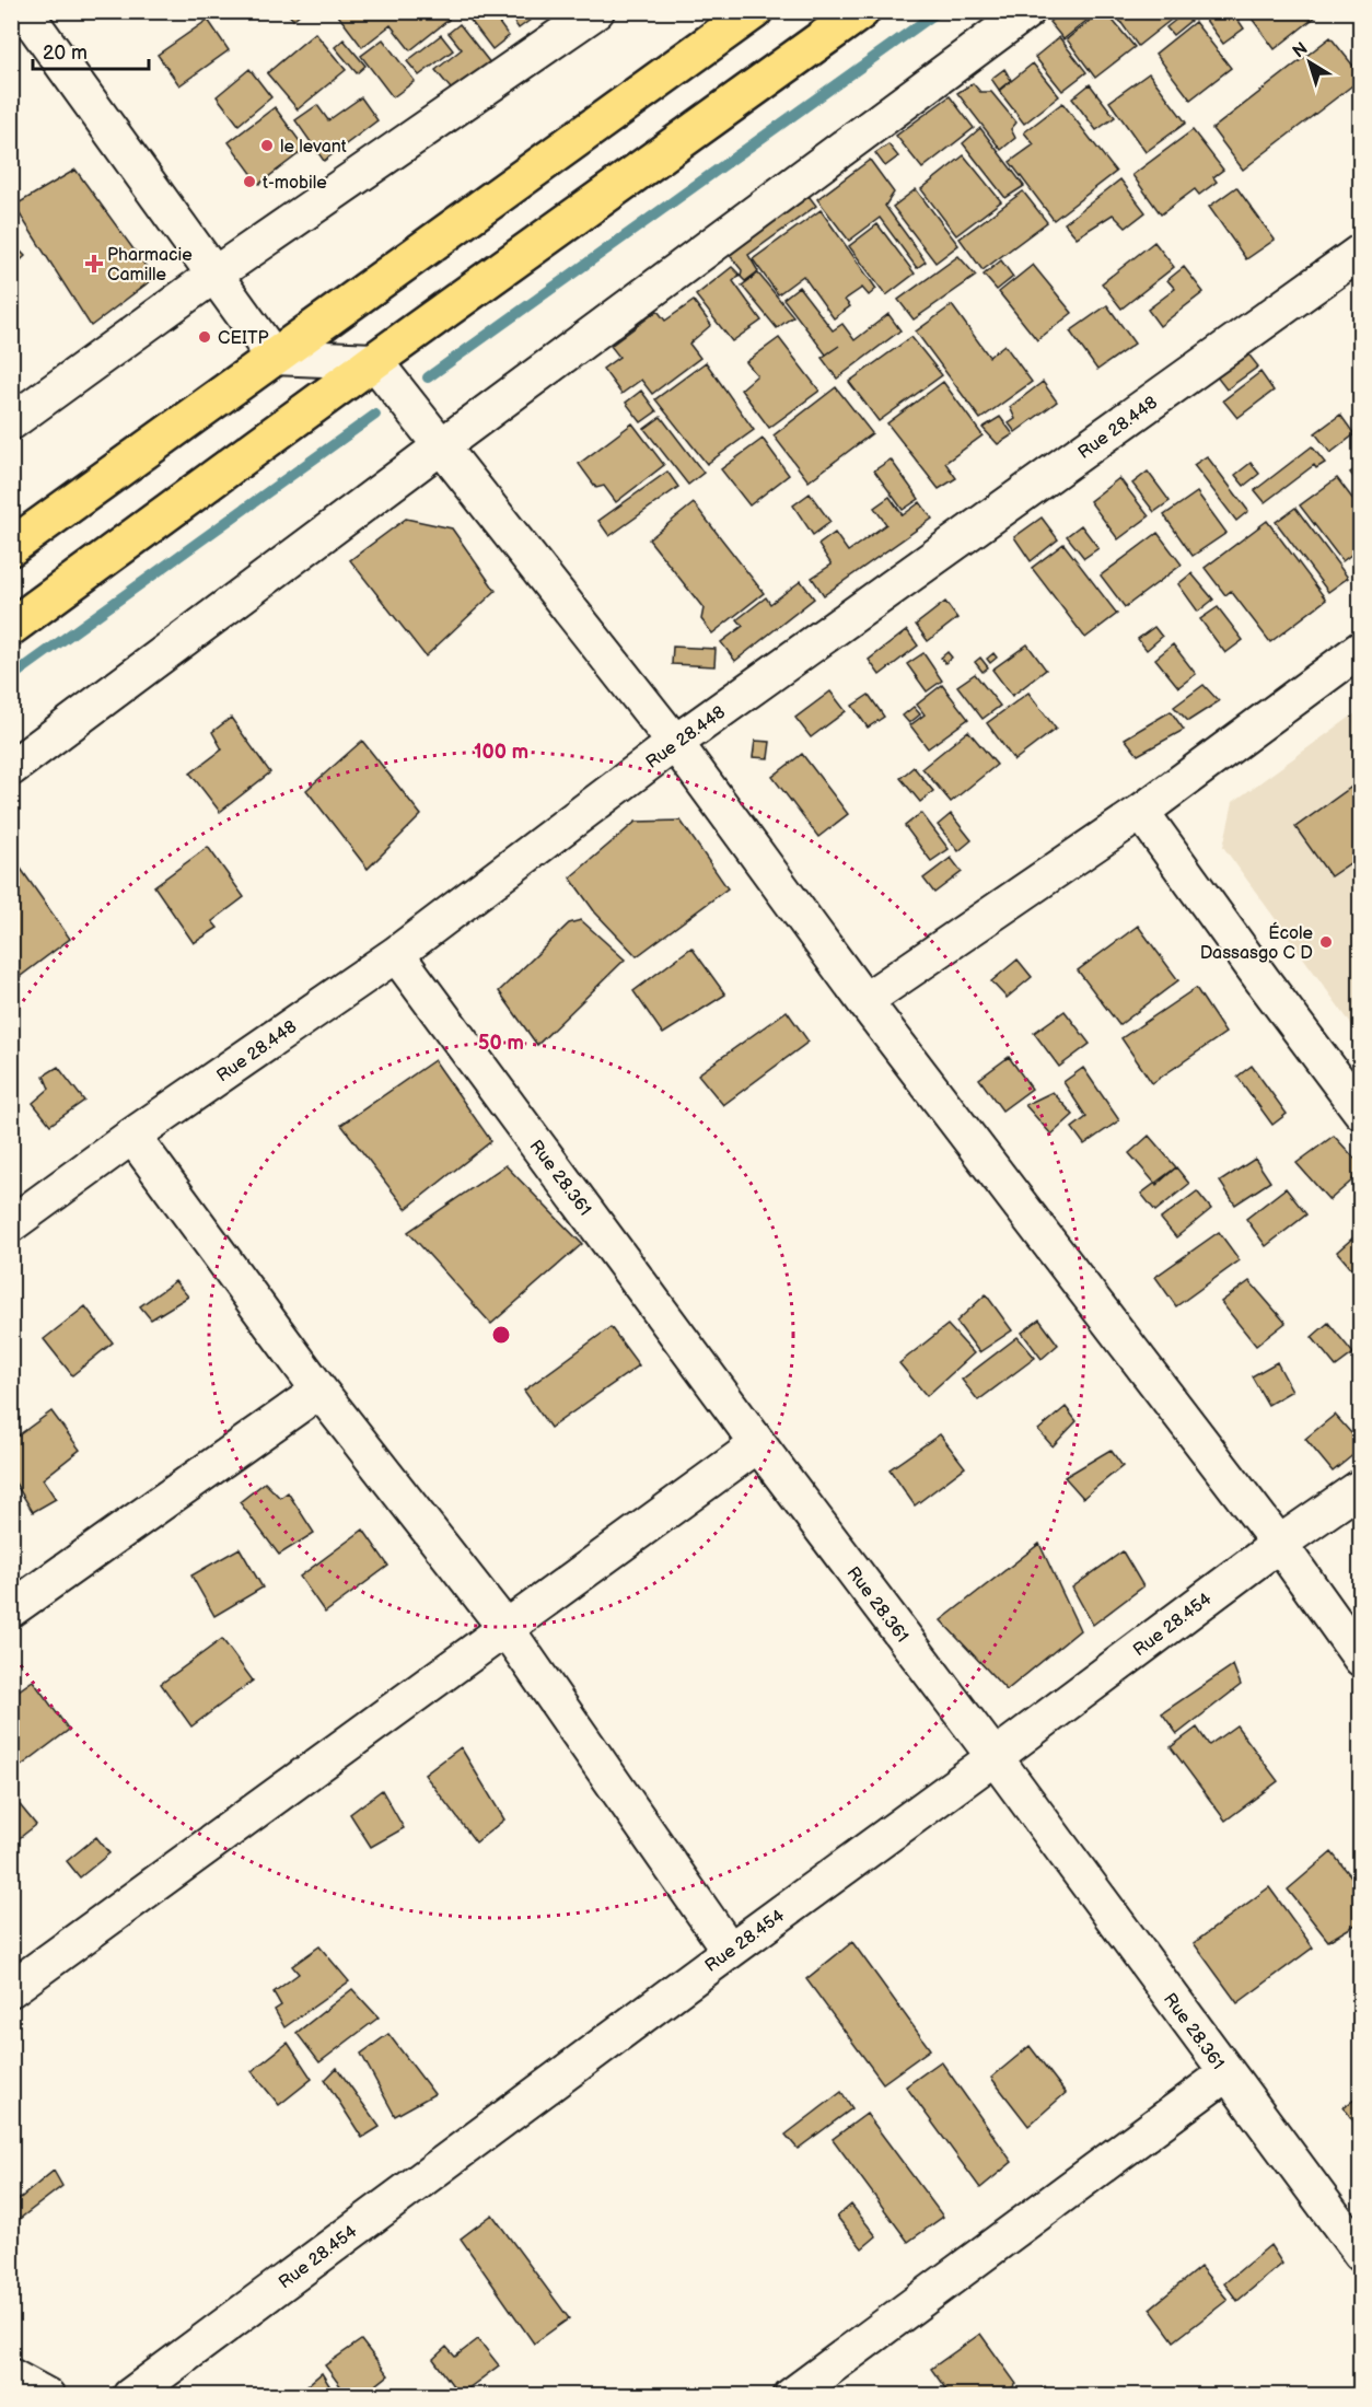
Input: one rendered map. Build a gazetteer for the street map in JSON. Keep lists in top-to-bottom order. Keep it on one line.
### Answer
{"streets":{"street":["Rue 28.448","Rue 28.361","Rue 28.454"]},"crossings":[["Rue 28.448","Rue 28.361"],["Rue 28.361","Rue 28.454"]],"places":{"other":["le levant","t-mobile","CEITP","École Dassasgo C D"],"health":["Pharmacie Camille"]},"scale_bar":"20 m","north":"top left","rings":["100 m","50 m"]}
